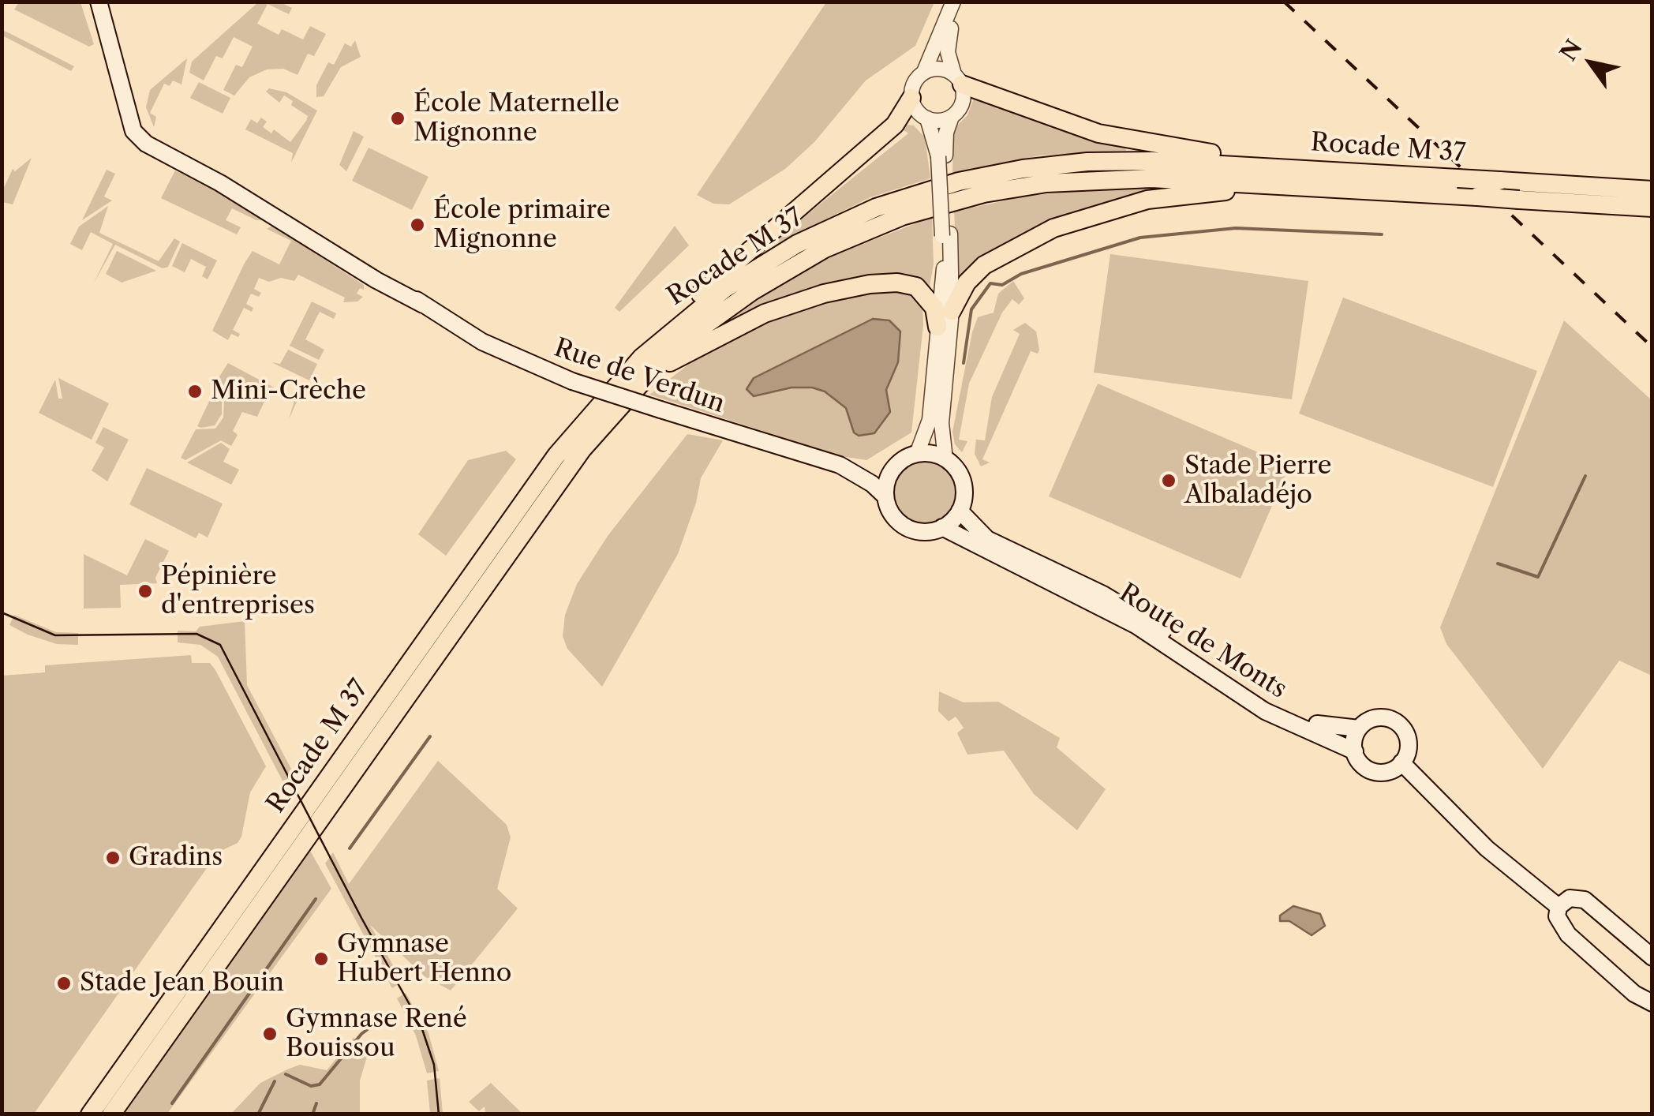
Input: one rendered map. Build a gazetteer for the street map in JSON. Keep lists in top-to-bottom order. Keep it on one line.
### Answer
{"streets":{"highway":["Rocade M 37"],"main road":["Rue de Verdun","Route de Monts"]},"crossings":[["Rue de Verdun","Route de Monts"]],"places":["École Maternelle Mignonne","École primaire Mignonne","Mini-Crèche","Stade Pierre Albaladéjo","Pépinière d'entreprises","Gradins","Gymnase Hubert Henno","Stade Jean Bouin","Gymnase René Bouissou"],"north":"top left"}
